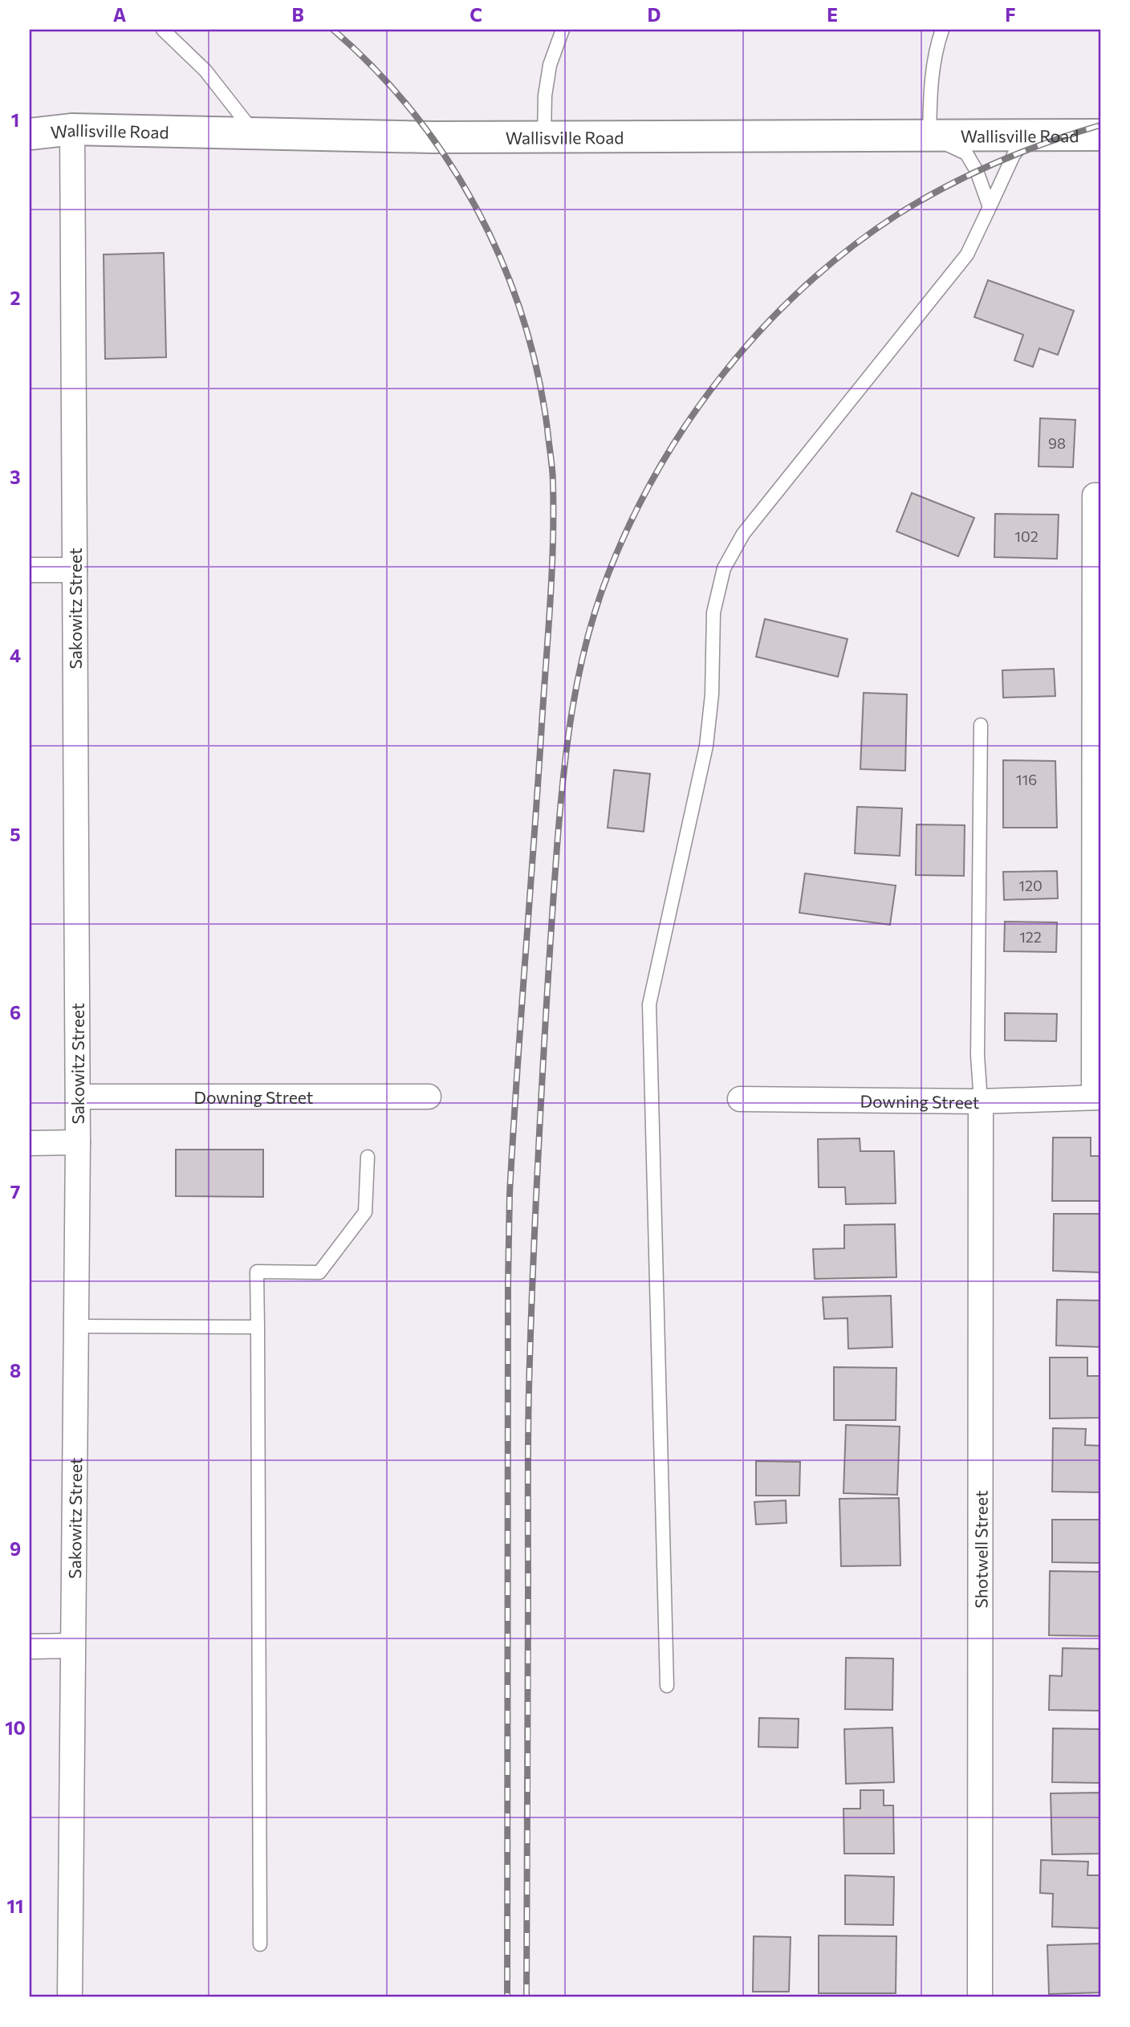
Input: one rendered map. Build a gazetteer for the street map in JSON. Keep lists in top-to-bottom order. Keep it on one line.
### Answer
{"streets":{"main road":["Wallisville Road"],"street":["Sakowitz Street","Downing Street","Shotwell Street"]},"crossings":[["Wallisville Road","Sakowitz Street"],["Sakowitz Street","Downing Street"],["Downing Street","Shotwell Street"]],"house_numbers":["98","102","116","120","122"],"grid":{"columns":["A","B","C","D","E","F"],"rows":["1","2","3","4","5","6","7","8","9","10","11"]}}
